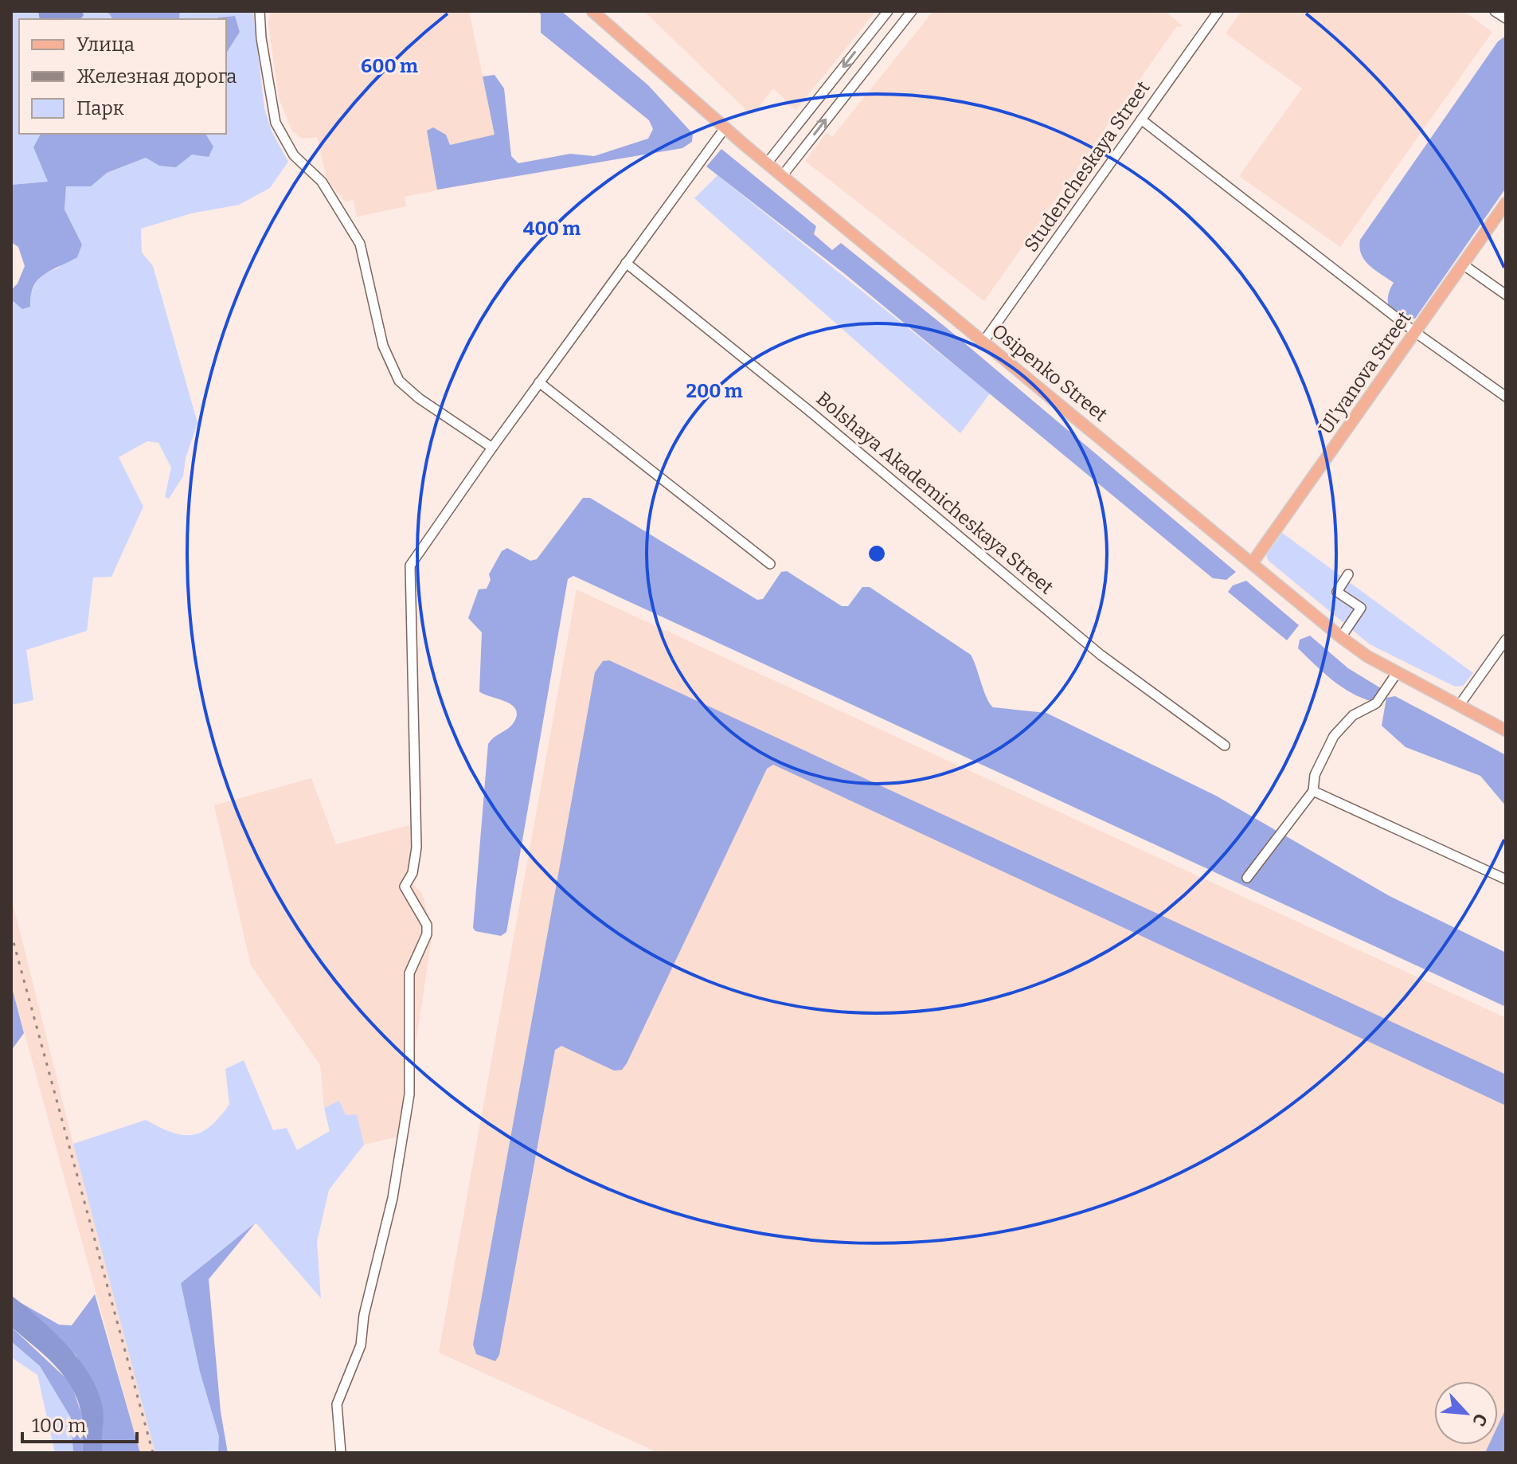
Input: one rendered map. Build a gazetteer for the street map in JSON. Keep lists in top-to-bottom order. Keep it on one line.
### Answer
{"streets":{"main road":["Osipenko Street","Ul'yanova Street"],"street":["Studencheskaya Street","Bolshaya Akademicheskaya Street"]},"crossings":[["Studencheskaya Street","Osipenko Street"],["Osipenko Street","Ul'yanova Street"]],"legend":["Улица","Железная дорога","Парк"],"scale_bar":"100 m","north":"bottom right","rings":["600 m","400 m","200 m"]}
